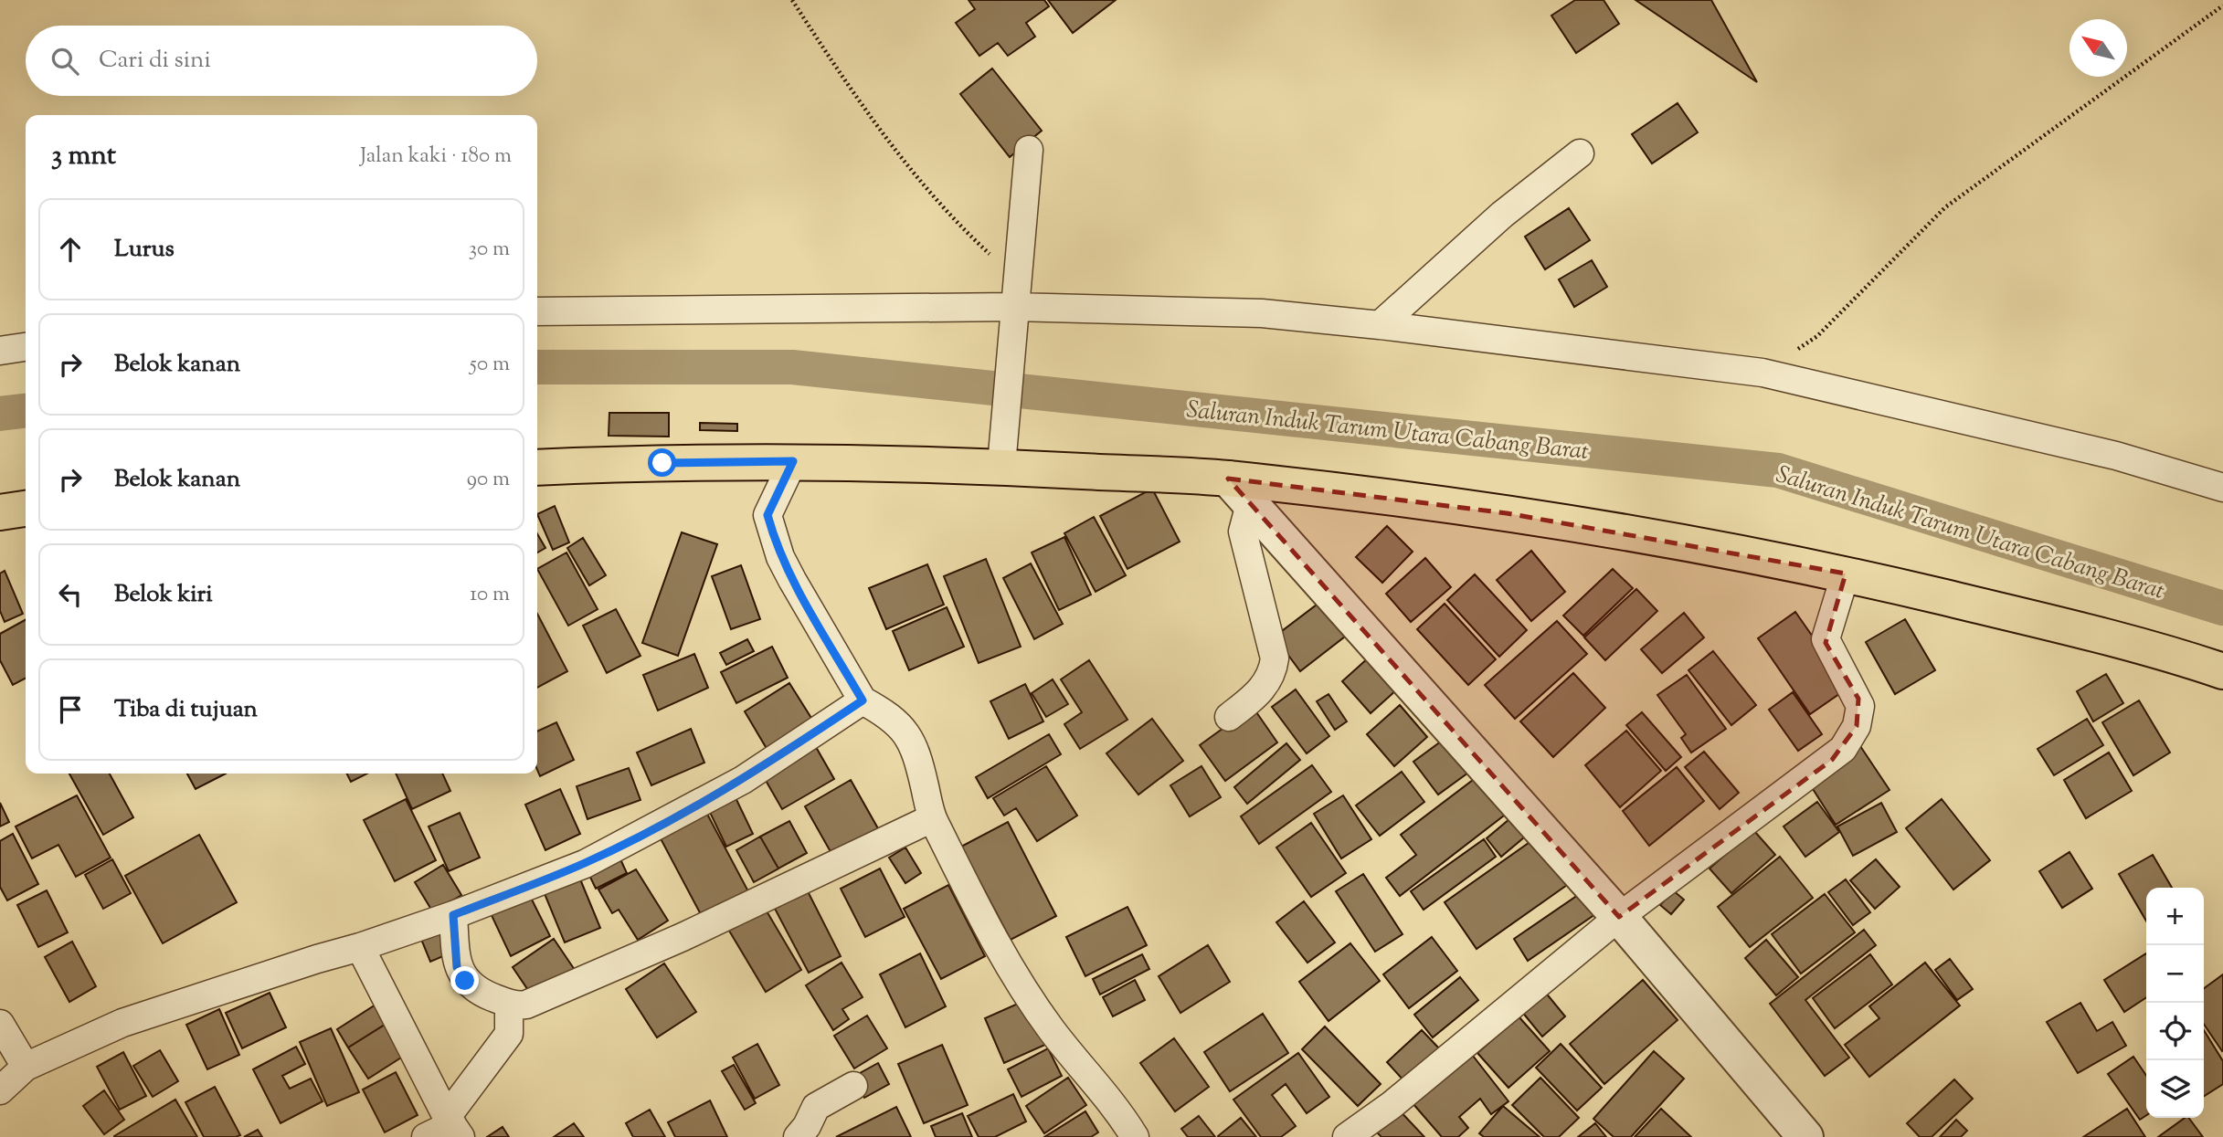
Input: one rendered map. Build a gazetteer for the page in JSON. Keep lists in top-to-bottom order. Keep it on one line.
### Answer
{"water":["Saluran Induk Tarum Utara Cabang Barat"],"north":"top left","page":{"search":"Cari di sini","heading":["3 mnt","Jalan kaki · 180 m"],"list":[["Lurus","30 m"],["Belok kanan","50 m"],["Belok kanan","90 m"],["Belok kiri","10 m"],"Tiba di tujuan"],"map_buttons":["+","−"]}}
